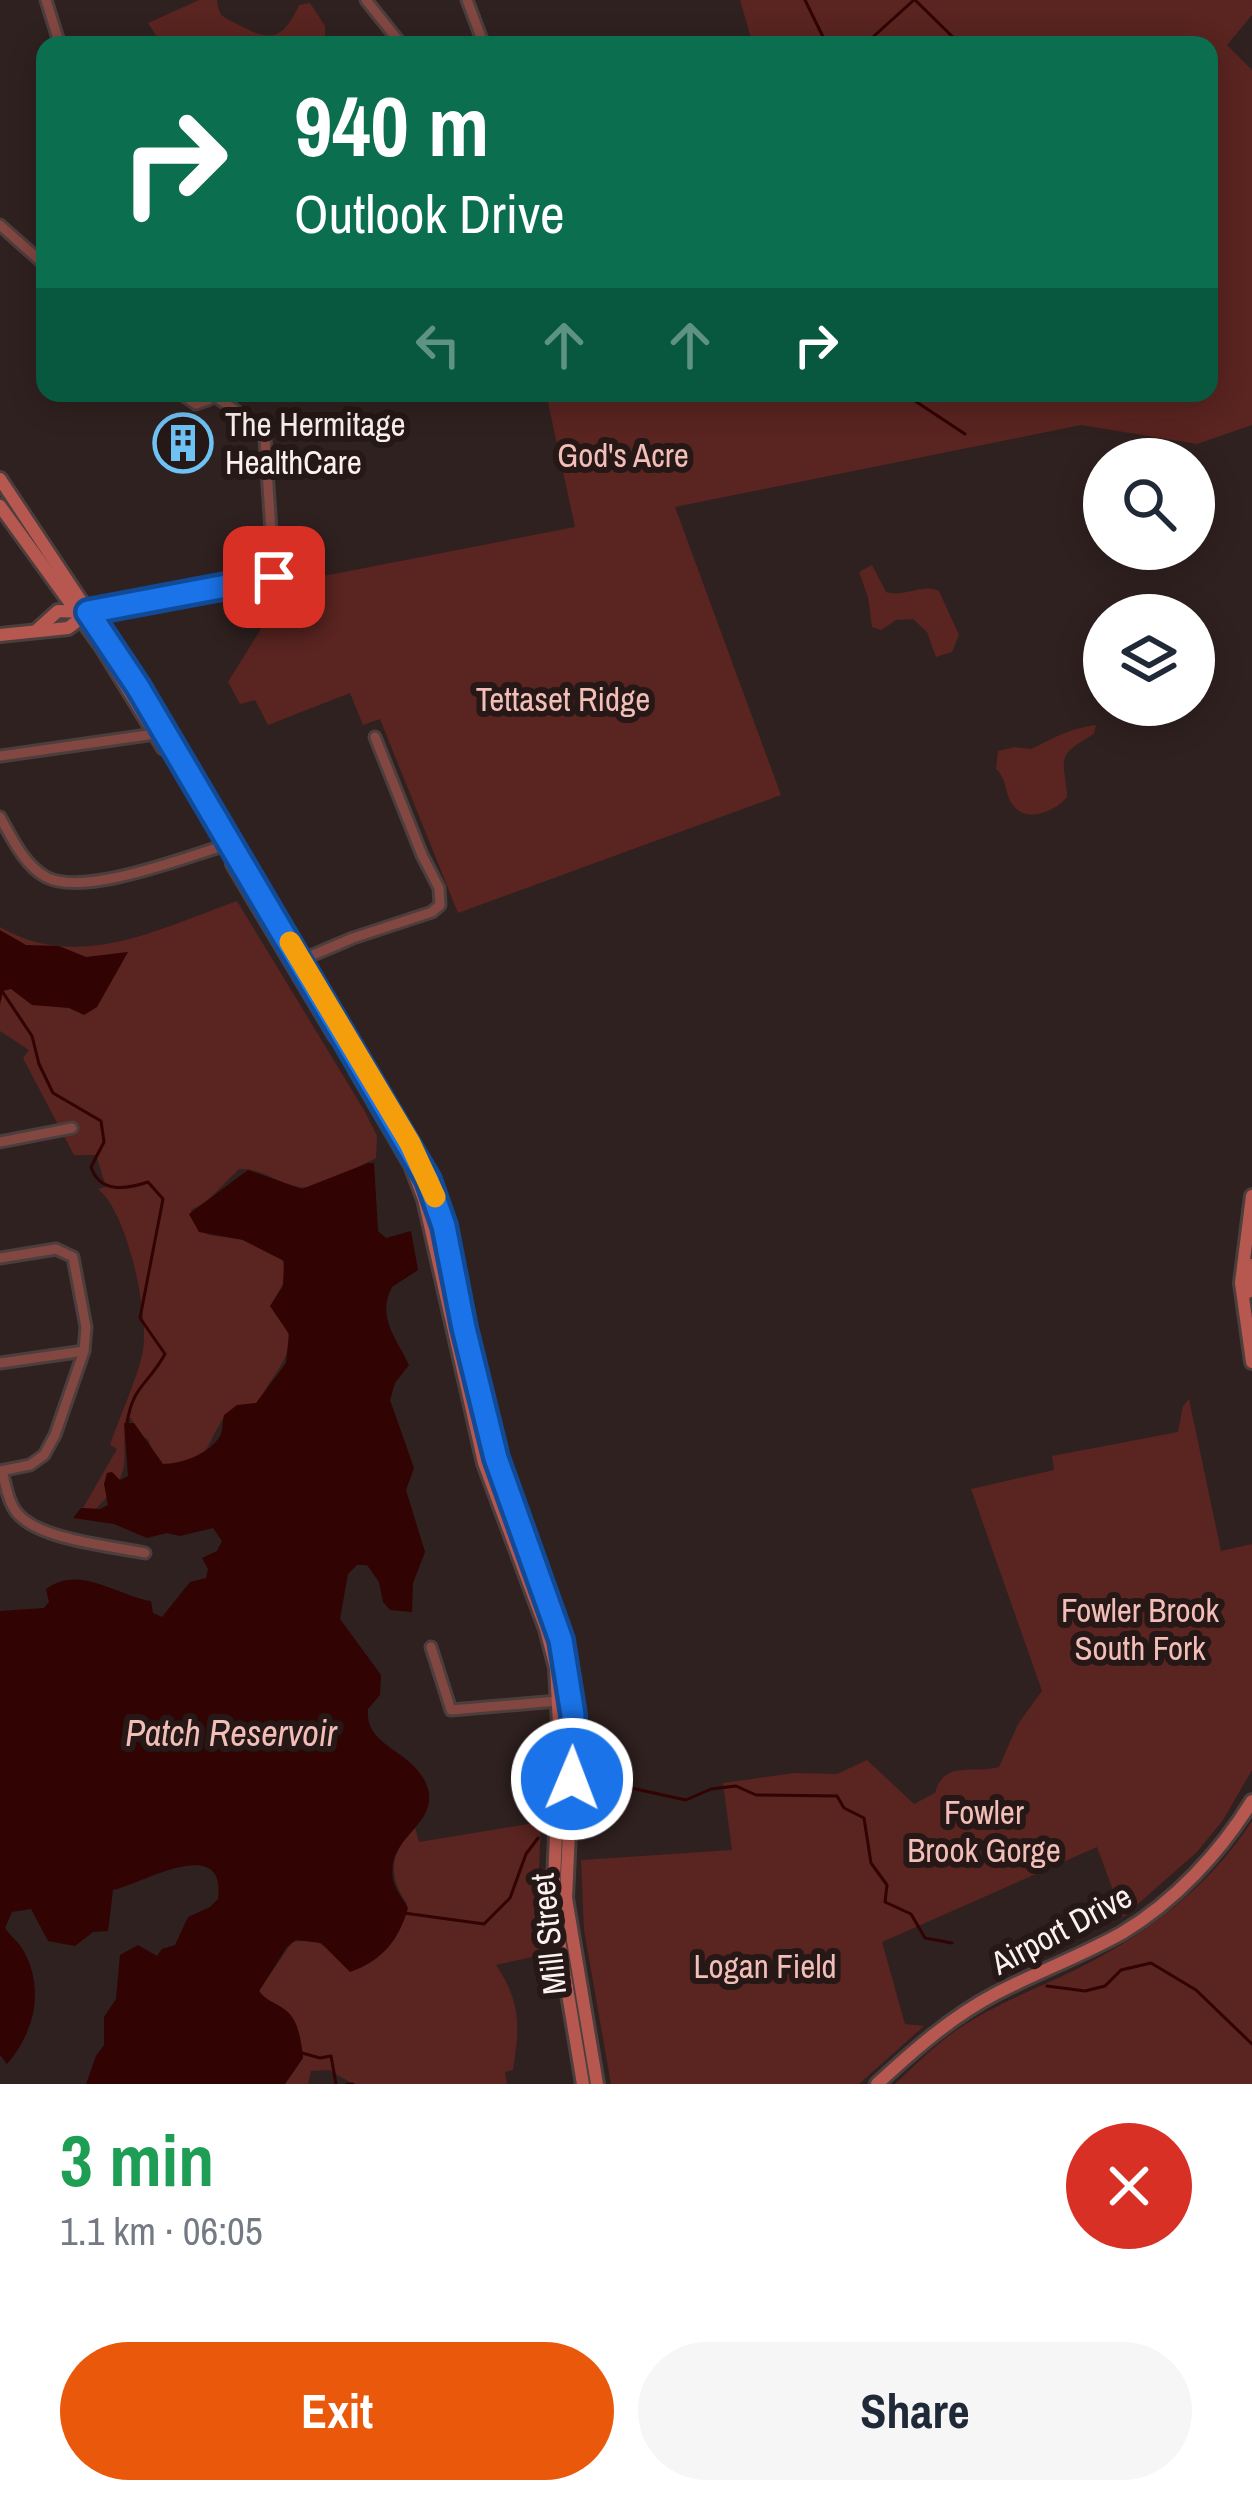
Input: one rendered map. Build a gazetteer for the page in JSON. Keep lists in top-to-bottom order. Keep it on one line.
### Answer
{"streets":{"main road":["Airport Drive","Mill Street"]},"water":["Patch Reservoir"],"parks":["God's Acre","Tettaset Ridge","Fowler Brook South Fork","Fowler Brook Gorge","Logan Field"],"places":{"building":["The Hermitage HealthCare"]},"page":{"turn":["940 m","Outlook Drive"],"heading":["3 min","1.1 km · 06:05"],"buttons":["Exit","Share"]}}
